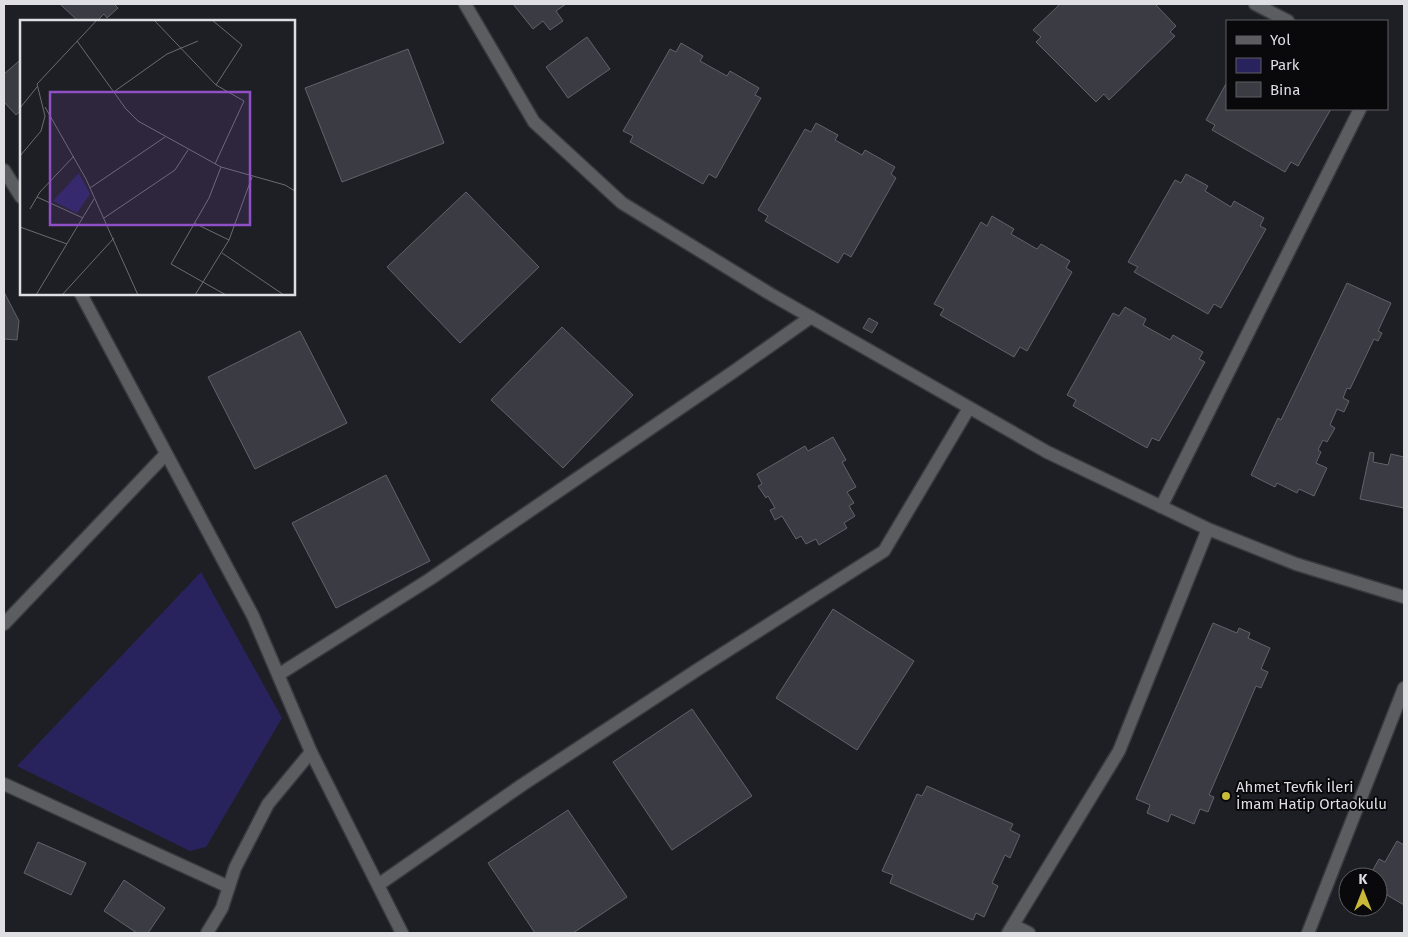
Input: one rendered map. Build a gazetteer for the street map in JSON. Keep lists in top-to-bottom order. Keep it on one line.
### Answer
{"places":["Ahmet Tevfik İleri İmam Hatip Ortaokulu"],"legend":["Yol","Park","Bina"],"north":"top"}
